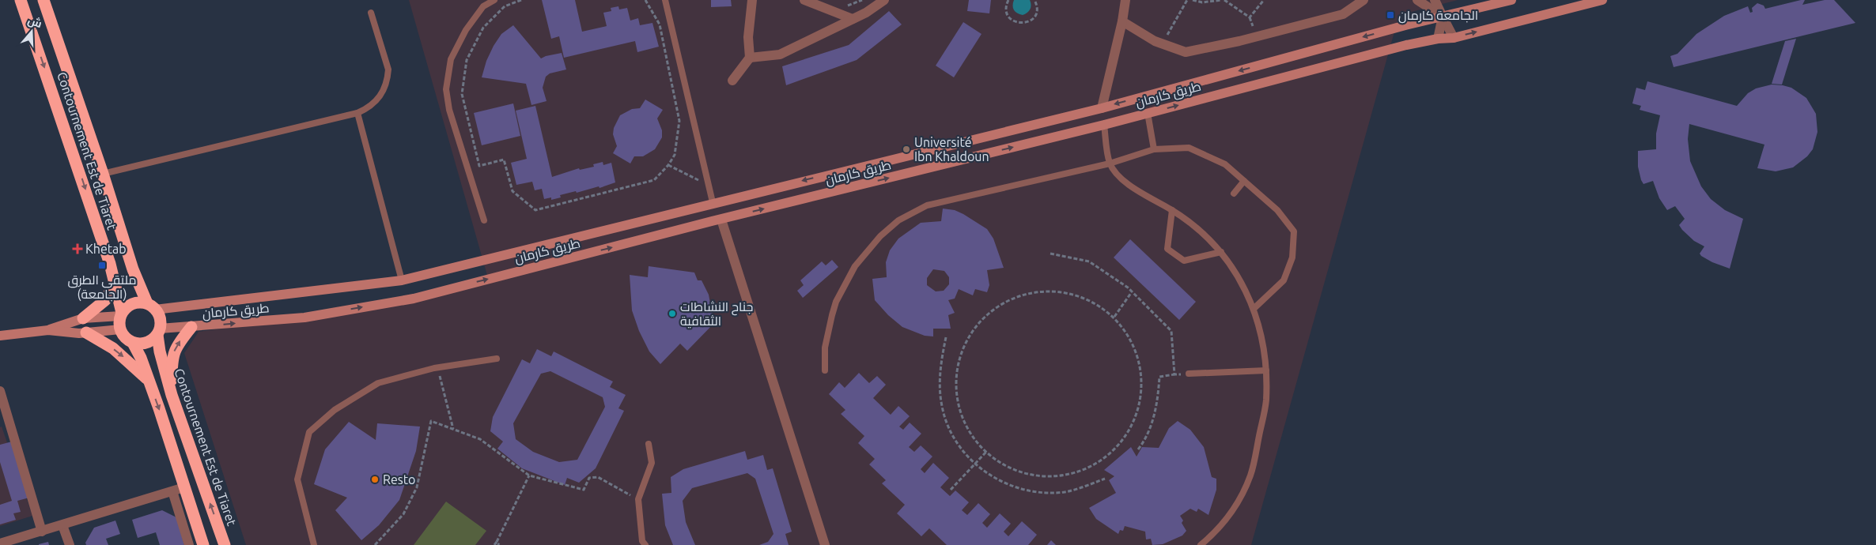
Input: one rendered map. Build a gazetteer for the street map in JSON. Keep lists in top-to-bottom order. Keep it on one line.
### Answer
{"streets":{"highway":["Contournement Est de Tiaret"],"street":["طريق كارمان"]},"crossings":[["طريق كارمان","Contournement Est de Tiaret"]],"places":{"transit":["الجامعة كارمان","ملتقى الطرق (الجامعة)"],"other":["Université Ibn Khaldoun","جناح النشاطات الثقافية","Resto"],"health":["Khetab"]},"north":"top"}
